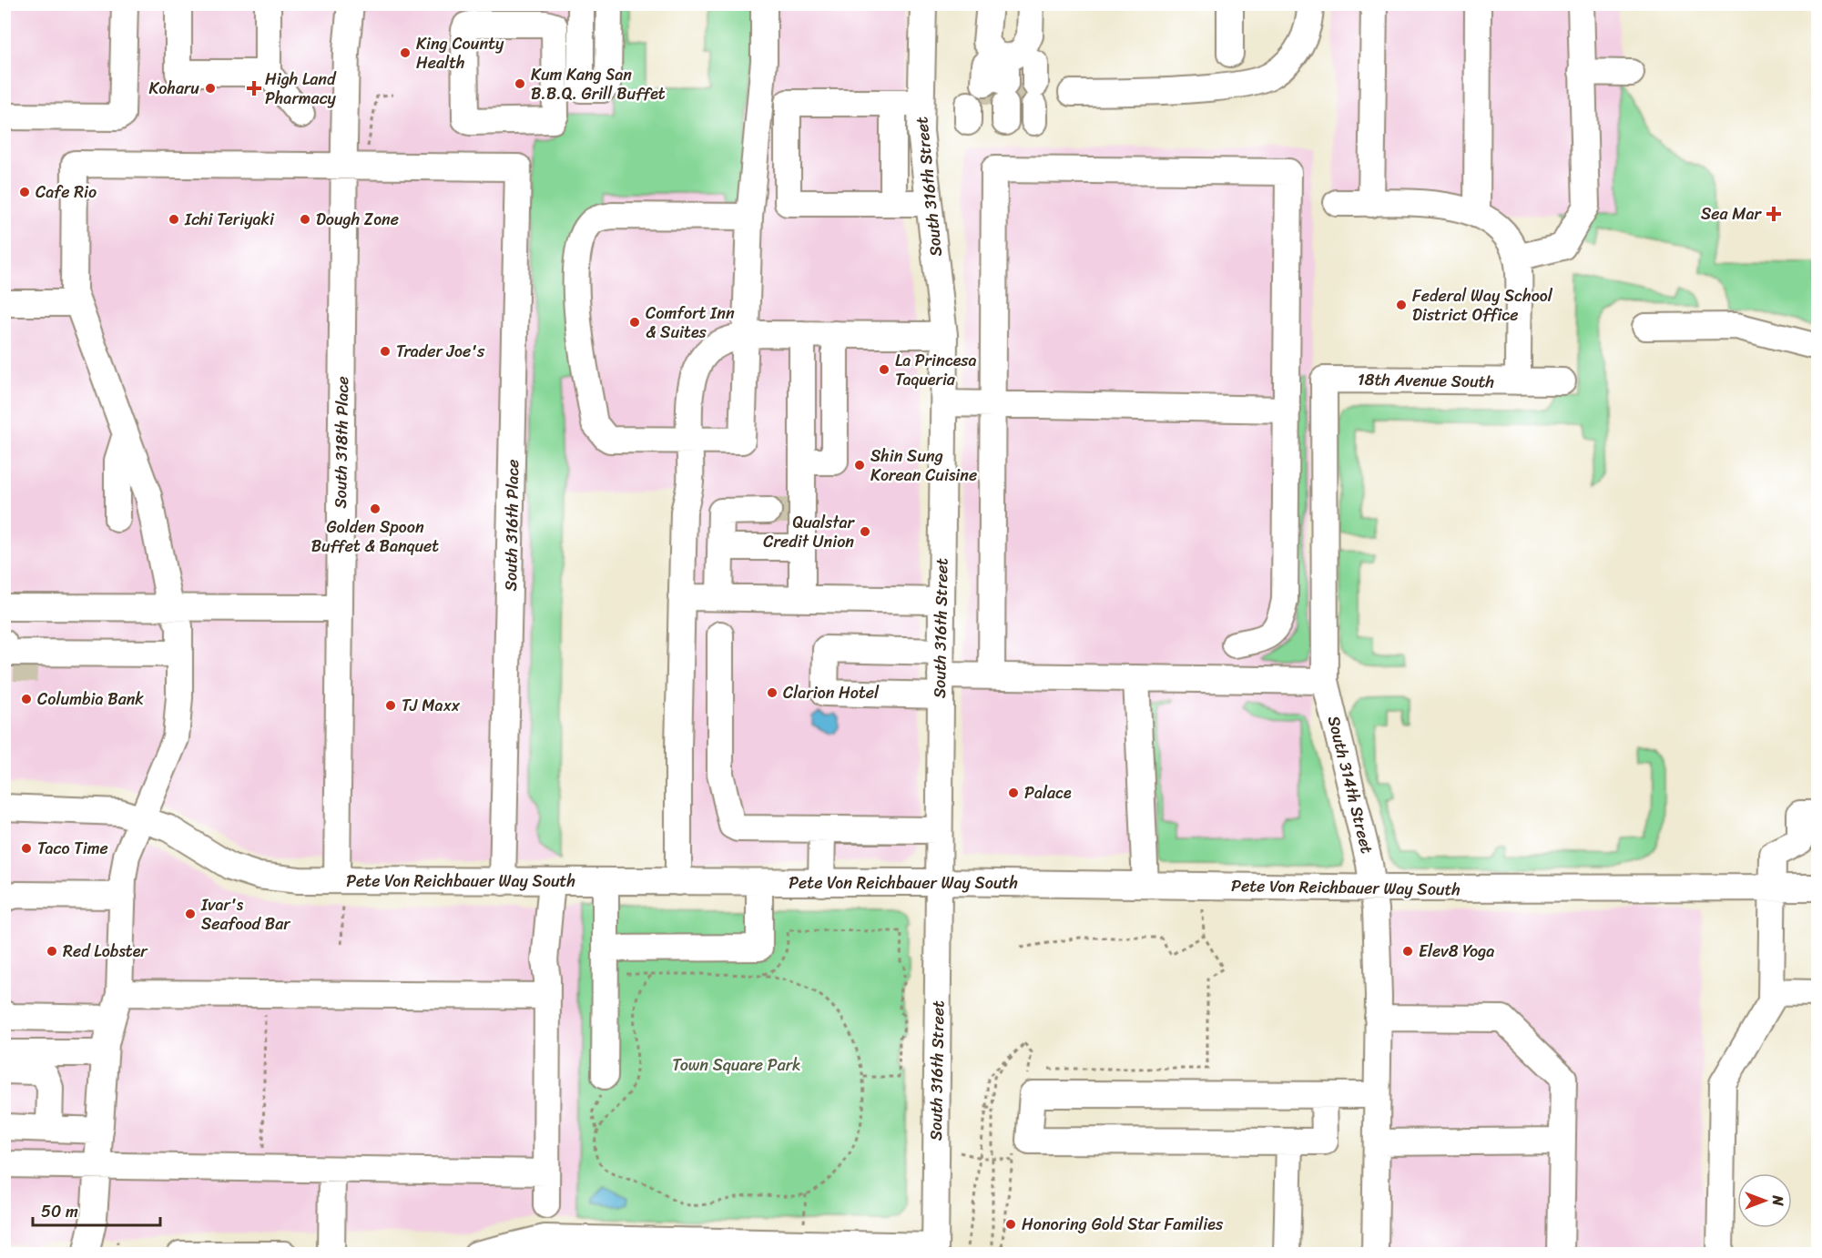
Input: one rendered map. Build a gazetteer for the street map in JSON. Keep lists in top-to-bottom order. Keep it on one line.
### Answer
{"streets":{"street":["South 316th Street","18th Avenue South","South 318th Place","South 316th Place","South 314th Street","Pete Von Reichbauer Way South"]},"crossings":[["South 316th Street","Pete Von Reichbauer Way South"],["18th Avenue South","South 314th Street"],["South 318th Place","South 316th Place"],["South 318th Place","Pete Von Reichbauer Way South"],["South 316th Place","Pete Von Reichbauer Way South"],["South 314th Street","Pete Von Reichbauer Way South"]],"parks":["Town Square Park"],"places":{"other":["King County Health","Kum Kang San B.B.Q. Grill Buffet","Koharu","Cafe Rio","Ichi Teriyaki","Dough Zone","Federal Way School District Office","Comfort Inn & Suites","Trader Joe's","La Princesa Taqueria","Shin Sung Korean Cuisine","Golden Spoon Buffet & Banquet","Qualstar Credit Union","Clarion Hotel","Columbia Bank","TJ Maxx","Palace","Taco Time","Ivar's Seafood Bar","Red Lobster","Elev8 Yoga","Honoring Gold Star Families"],"health":["High Land Pharmacy","Sea Mar"]},"scale_bar":"50 m","north":"right"}
